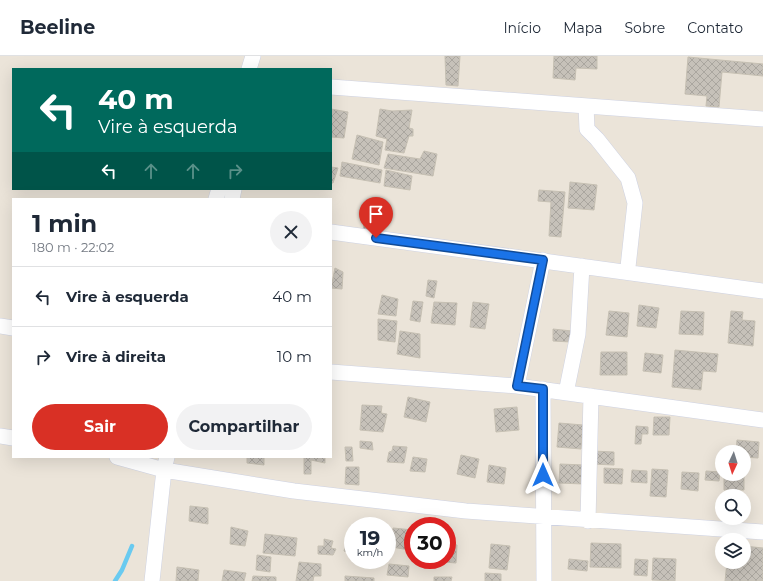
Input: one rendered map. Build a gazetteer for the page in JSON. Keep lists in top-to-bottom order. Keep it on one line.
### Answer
{"north":"bottom","page":{"header":"Beeline","nav":["Início","Mapa","Sobre","Contato"],"turn":["40 m","Vire à esquerda"],"heading":["1 min","180 m · 22:02"],"list":[{"name":"Vire à esquerda","value":"40 m"},{"name":"Vire à direita","value":"10 m"}],"buttons":["Sair","Compartilhar"],"speed":"19 km/h","limit":"30"}}
